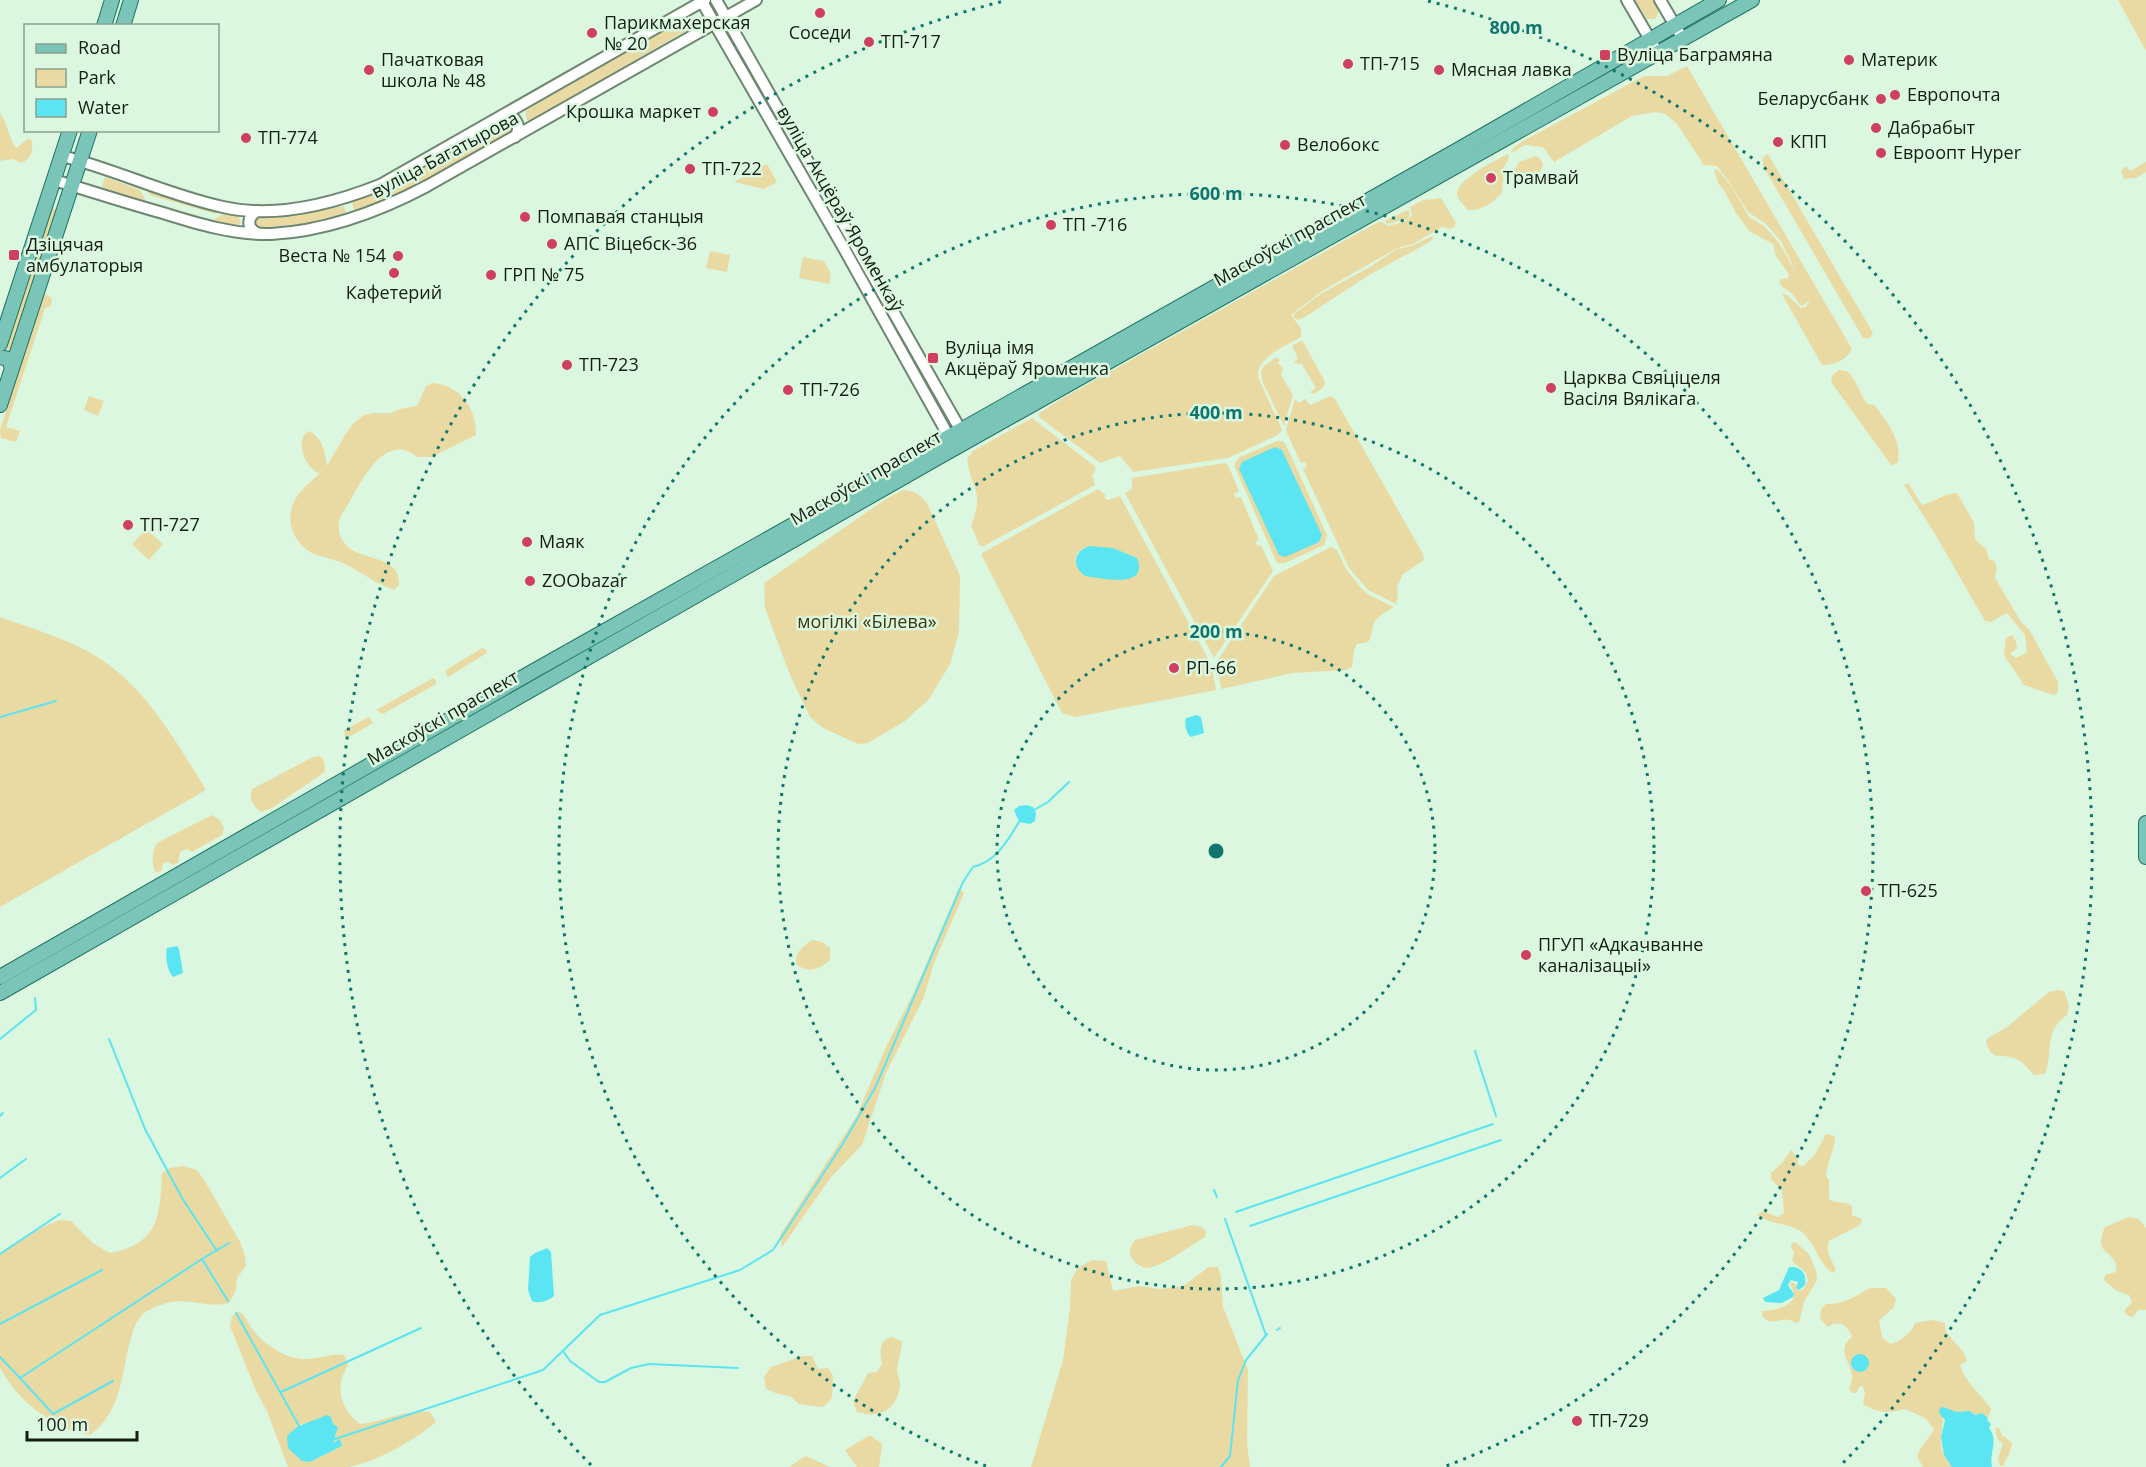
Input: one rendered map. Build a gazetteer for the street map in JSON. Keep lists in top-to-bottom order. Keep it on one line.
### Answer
{"streets":{"main road":["Маскоўскі праспект"],"street":["вуліца Багатырова","вуліца Акцёраў Яроменкаў"]},"crossings":[["вуліца Багатырова","вуліца Акцёраў Яроменкаў"],["вуліца Акцёраў Яроменкаў","Маскоўскі праспект"]],"parks":["могілкі «Білева»"],"places":{"other":["Соседи","Парикмахерская № 20","ТП-717","Материк","ТП-715","Пачатковая школа № 48","Мясная лавка","Европочта","Беларусбанк","Крошка маркет","Дабрабыт","ТП-774","КПП","Велобокс","Евроопт Hyper","ТП-722","Трамвай","Помпавая станцыя","ТП -716","АПС Віцебск-36","Веста № 154","Кафетерий","ГРП № 75","ТП-723","Царква Свяціцеля Васіля Вялікага","ТП-726","ТП-727","Маяк","ZOObazar","РП-66","ТП-625","ПГУП «Адкачванне каналізацыі»","ТП-729"],"transit":["Вуліца Баграмяна","Дзіцячая амбулаторыя","Вуліца імя Акцёраў Яроменка"]},"legend":["Road","Park","Water"],"scale_bar":"100 m","rings":["800 m","600 m","400 m","200 m"]}
